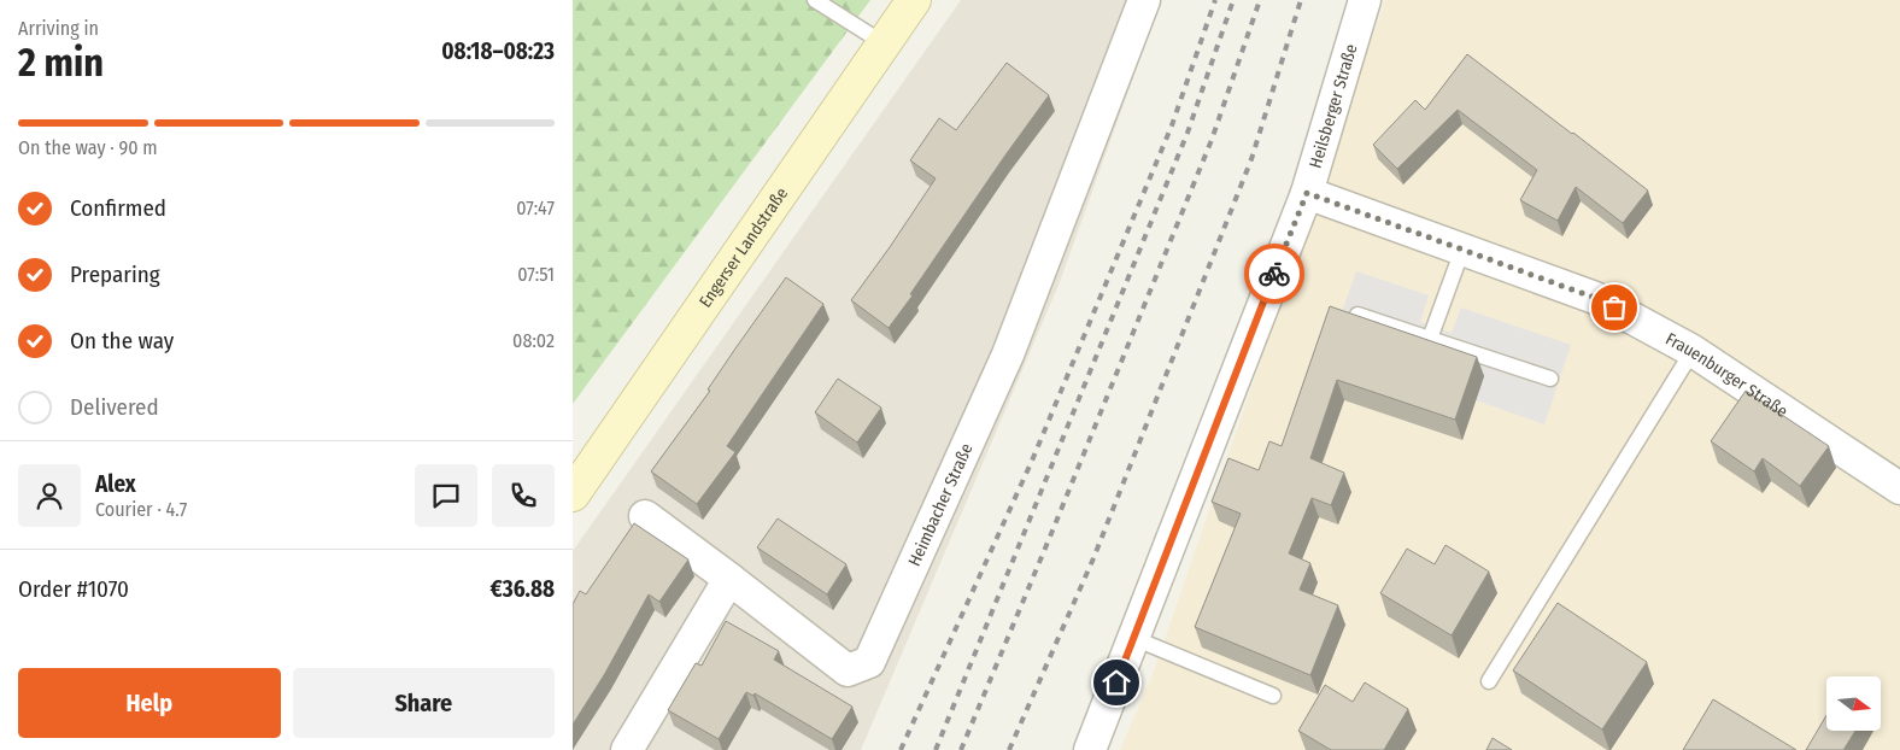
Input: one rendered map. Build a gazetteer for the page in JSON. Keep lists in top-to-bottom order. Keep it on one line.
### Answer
{"streets":{"main road":["Engerser Landstraße"],"street":["Heilsberger Straße","Frauenburger Straße","Heimbacher Straße"]},"crossings":[["Heilsberger Straße","Frauenburger Straße"]],"north":"right","page":{"heading":["2 min","Arriving in","08:18–08:23"],"panel":["Alex","Courier · 4.7","Order #1070","€36.88"],"bar":"On the way · 90 m","list":[["Confirmed","07:47"],["Preparing","07:51"],["On the way","08:02"],"Delivered"],"buttons":["Help","Share"]}}
